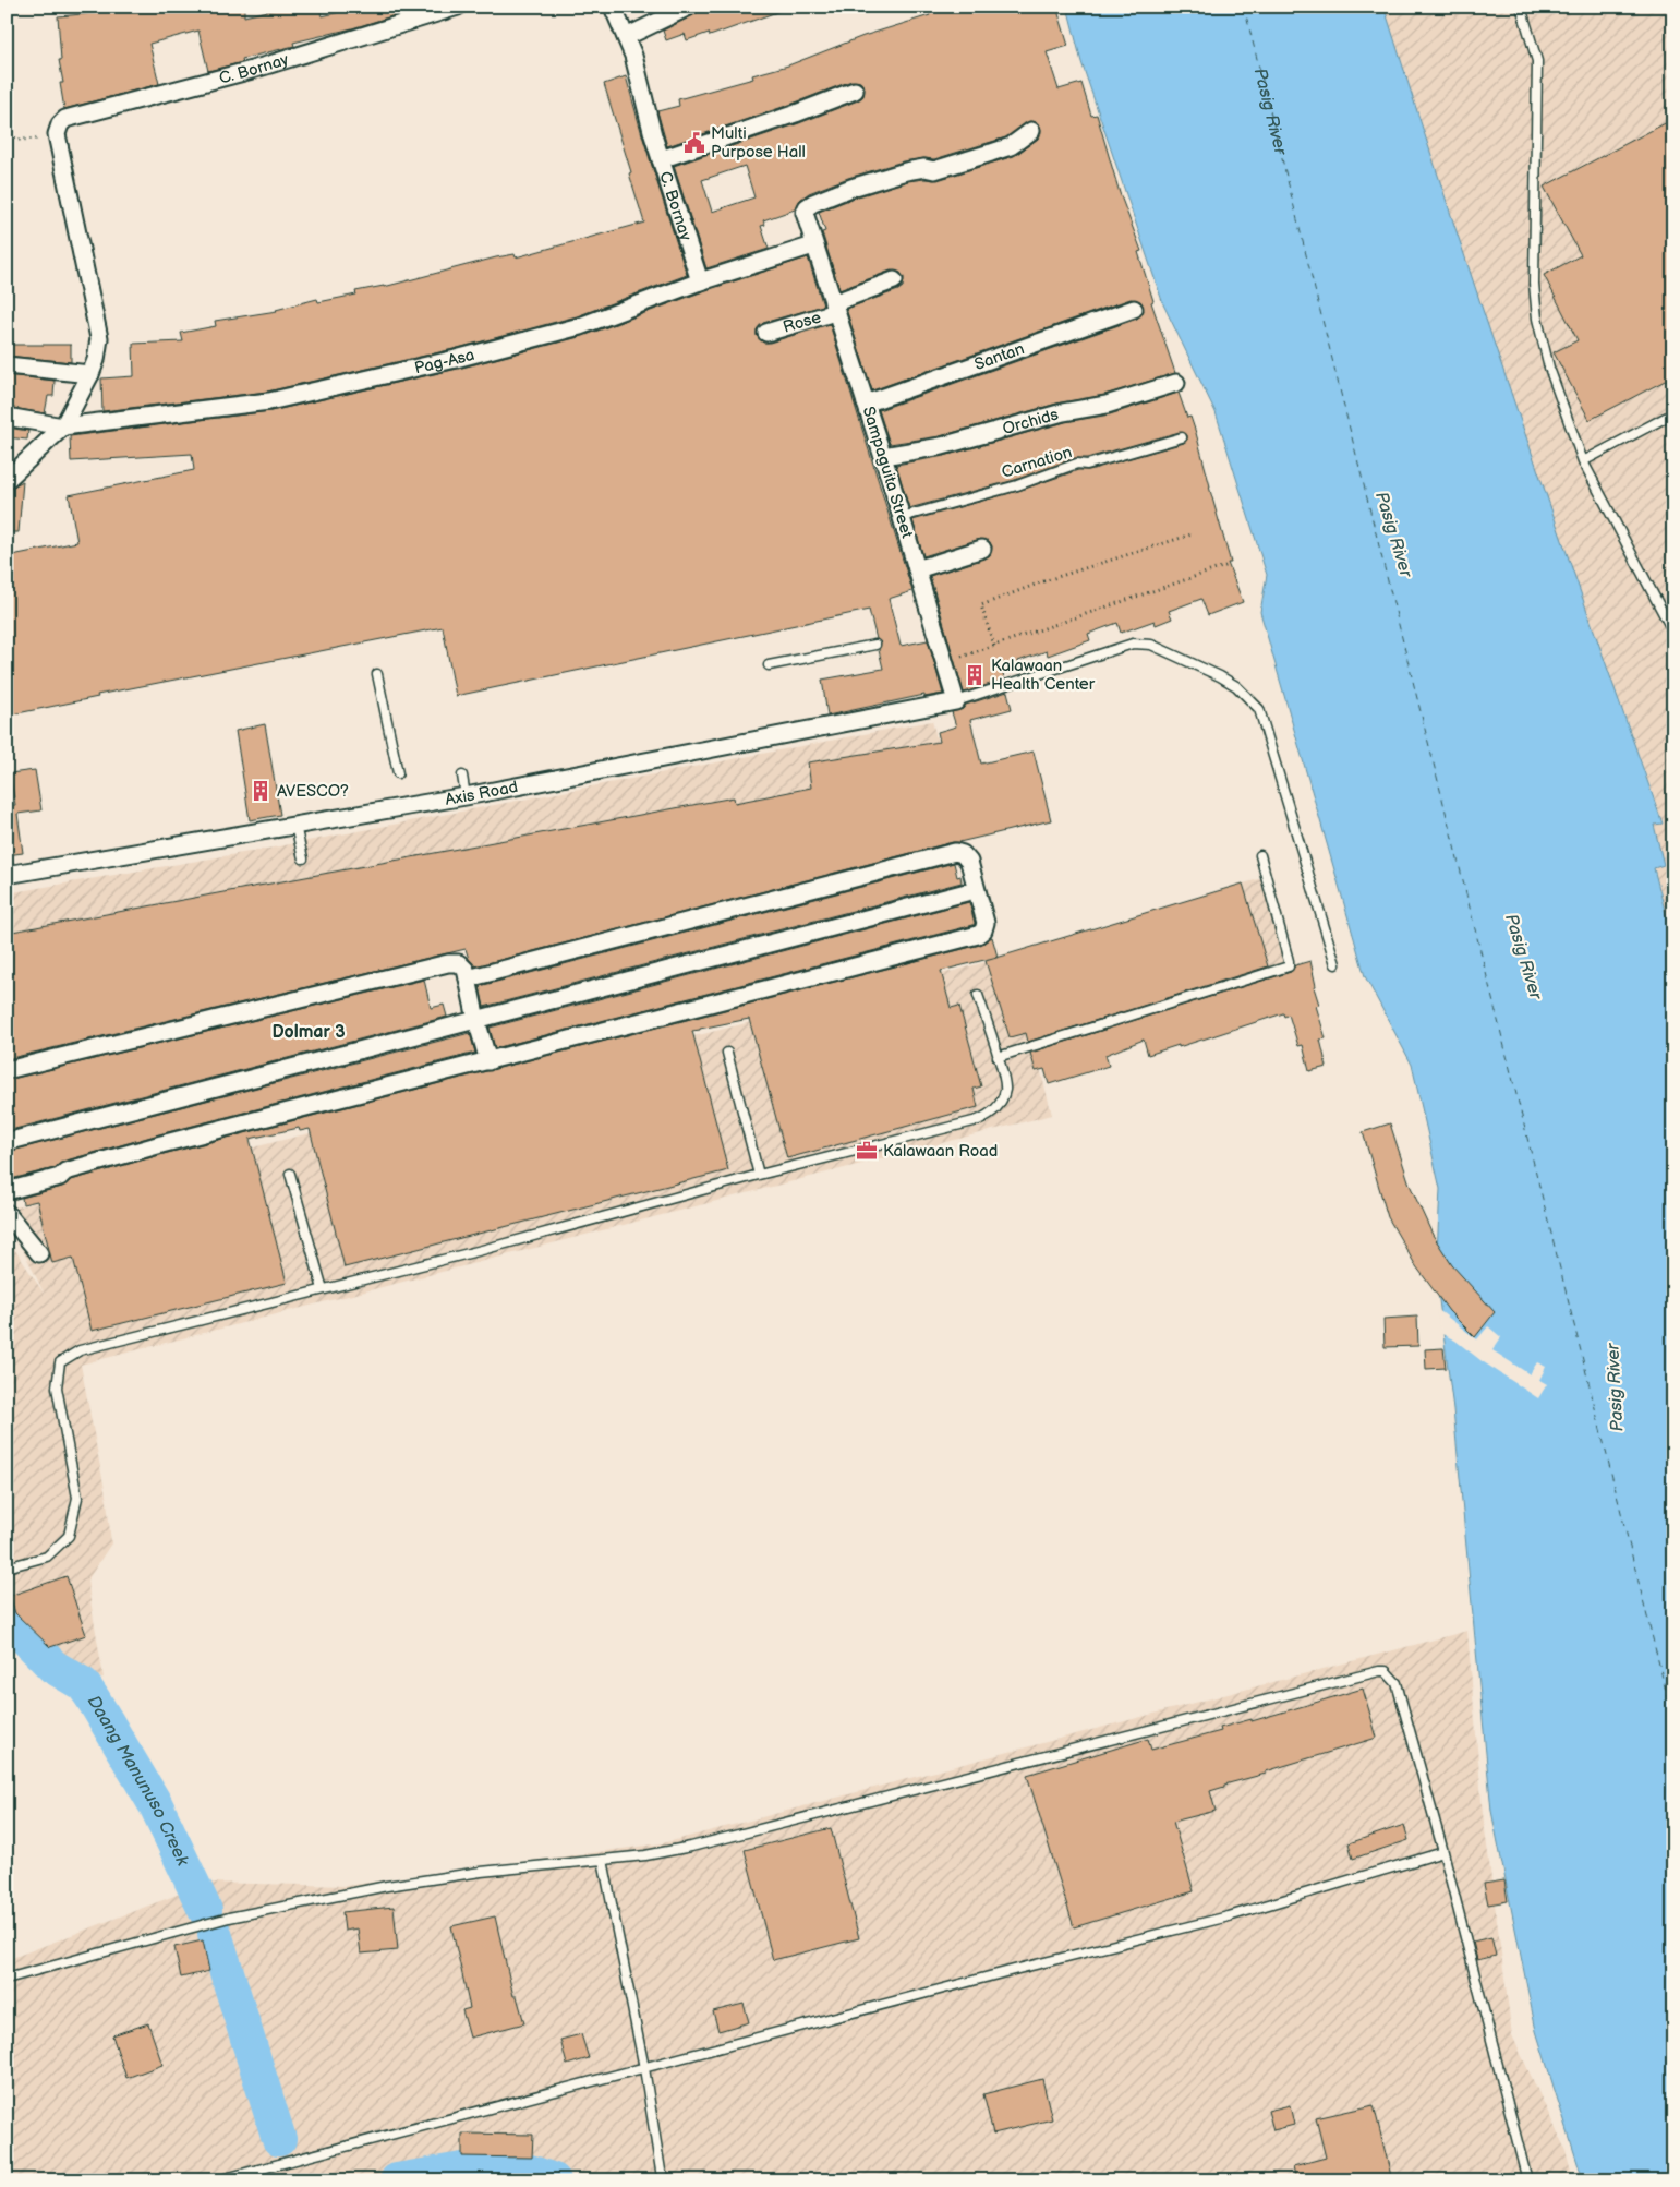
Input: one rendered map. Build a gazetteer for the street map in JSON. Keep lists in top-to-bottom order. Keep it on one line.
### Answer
{"streets":{"street":["C. Bornay","Rose","Santan","Pag-Asa","Orchids","Sampaguita Street","Axis Road"],"lane":["Carnation"]},"crossings":[["C. Bornay","Pag-Asa"],["Rose","Sampaguita Street"],["Santan","Sampaguita Street"],["Pag-Asa","Sampaguita Street"],["Orchids","Sampaguita Street"],["Carnation","Sampaguita Street"],["Sampaguita Street","Axis Road"]],"districts":["Dolmar 3"],"water":["Pasig River","Daang Manunuso Creek"],"places":{"public building":["Multi Purpose Hall"],"building":["Kalawaan Health Center","AVESCO?"],"office":["Kalawaan Road"]}}
